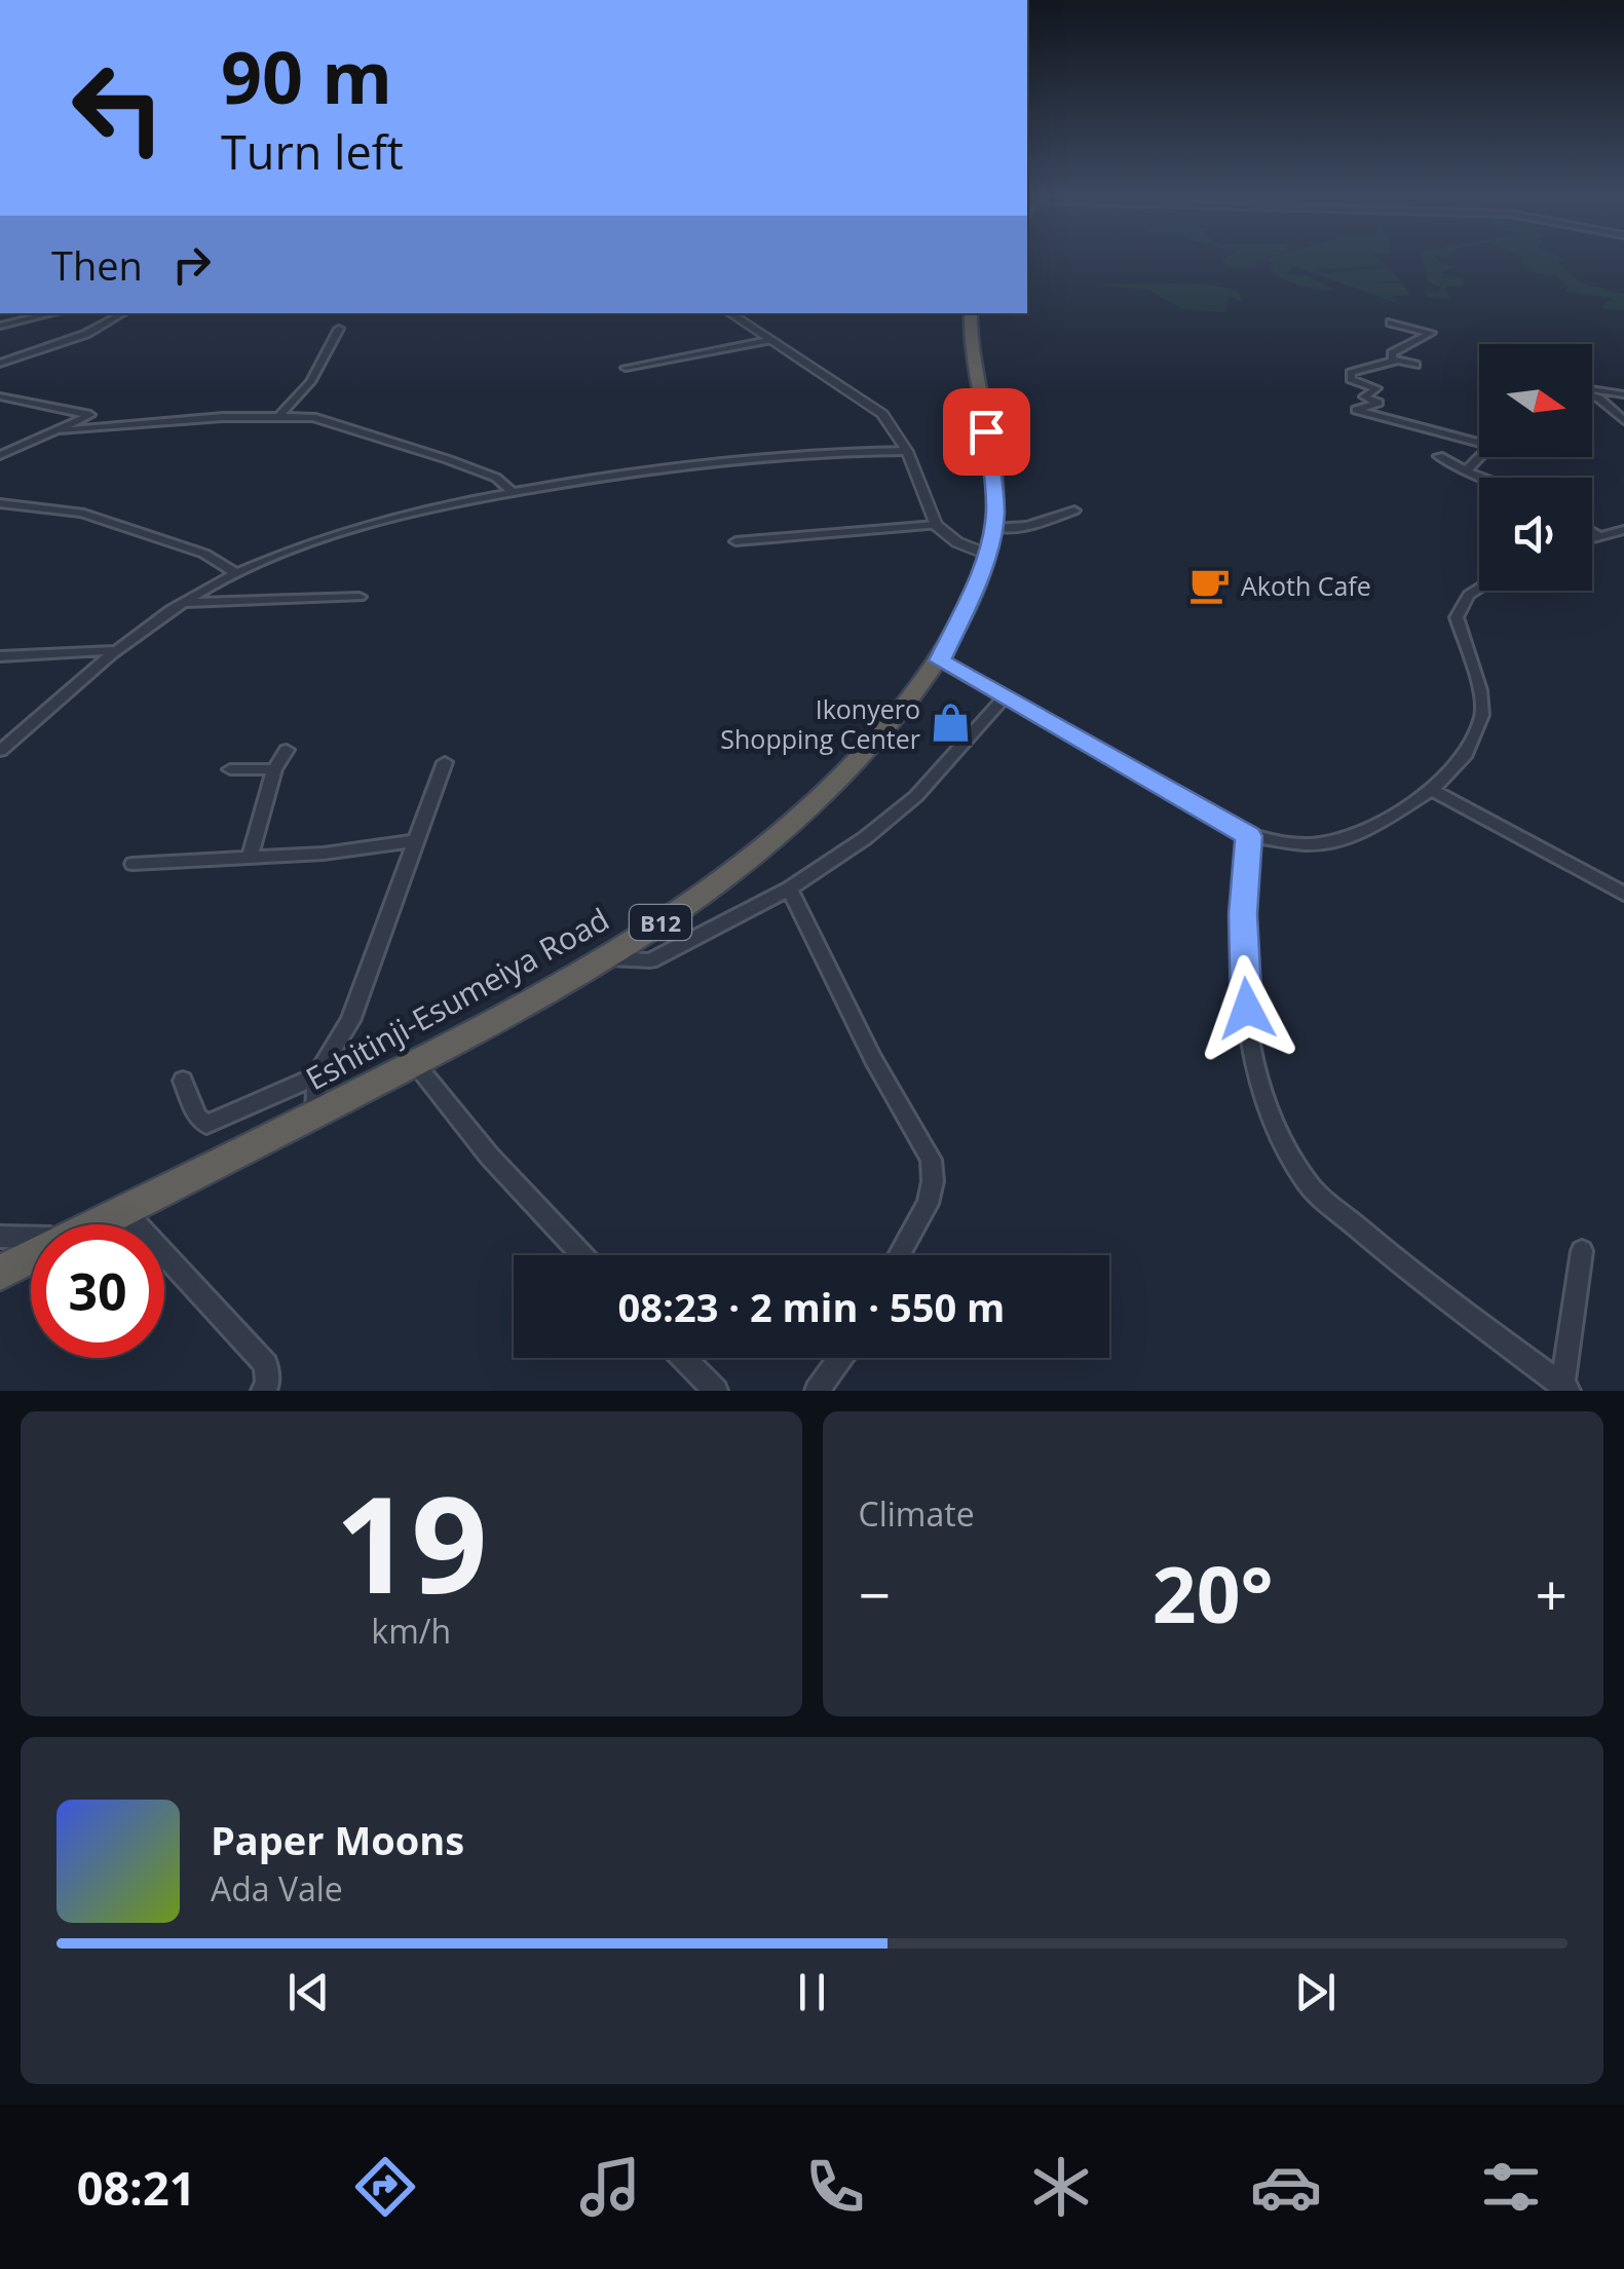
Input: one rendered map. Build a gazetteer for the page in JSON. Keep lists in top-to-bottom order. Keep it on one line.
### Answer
{"streets":{"highway":["B12","Eshitinji-Esumeiya Road"]},"places":{"cafe":["Akoth Cafe"],"shop":["Ikonyero Shopping Center"]},"north":"right","page":{"turn":["90 m","Turn left"],"then":"Then","limit":"30","trip":"08:23 · 2 min · 550 m","tile":[["19","km/h"],"Climate"],"heat":["−","20°","+"],"song":["Paper Moons","Ada Vale"],"tabs":"08:21"}}
